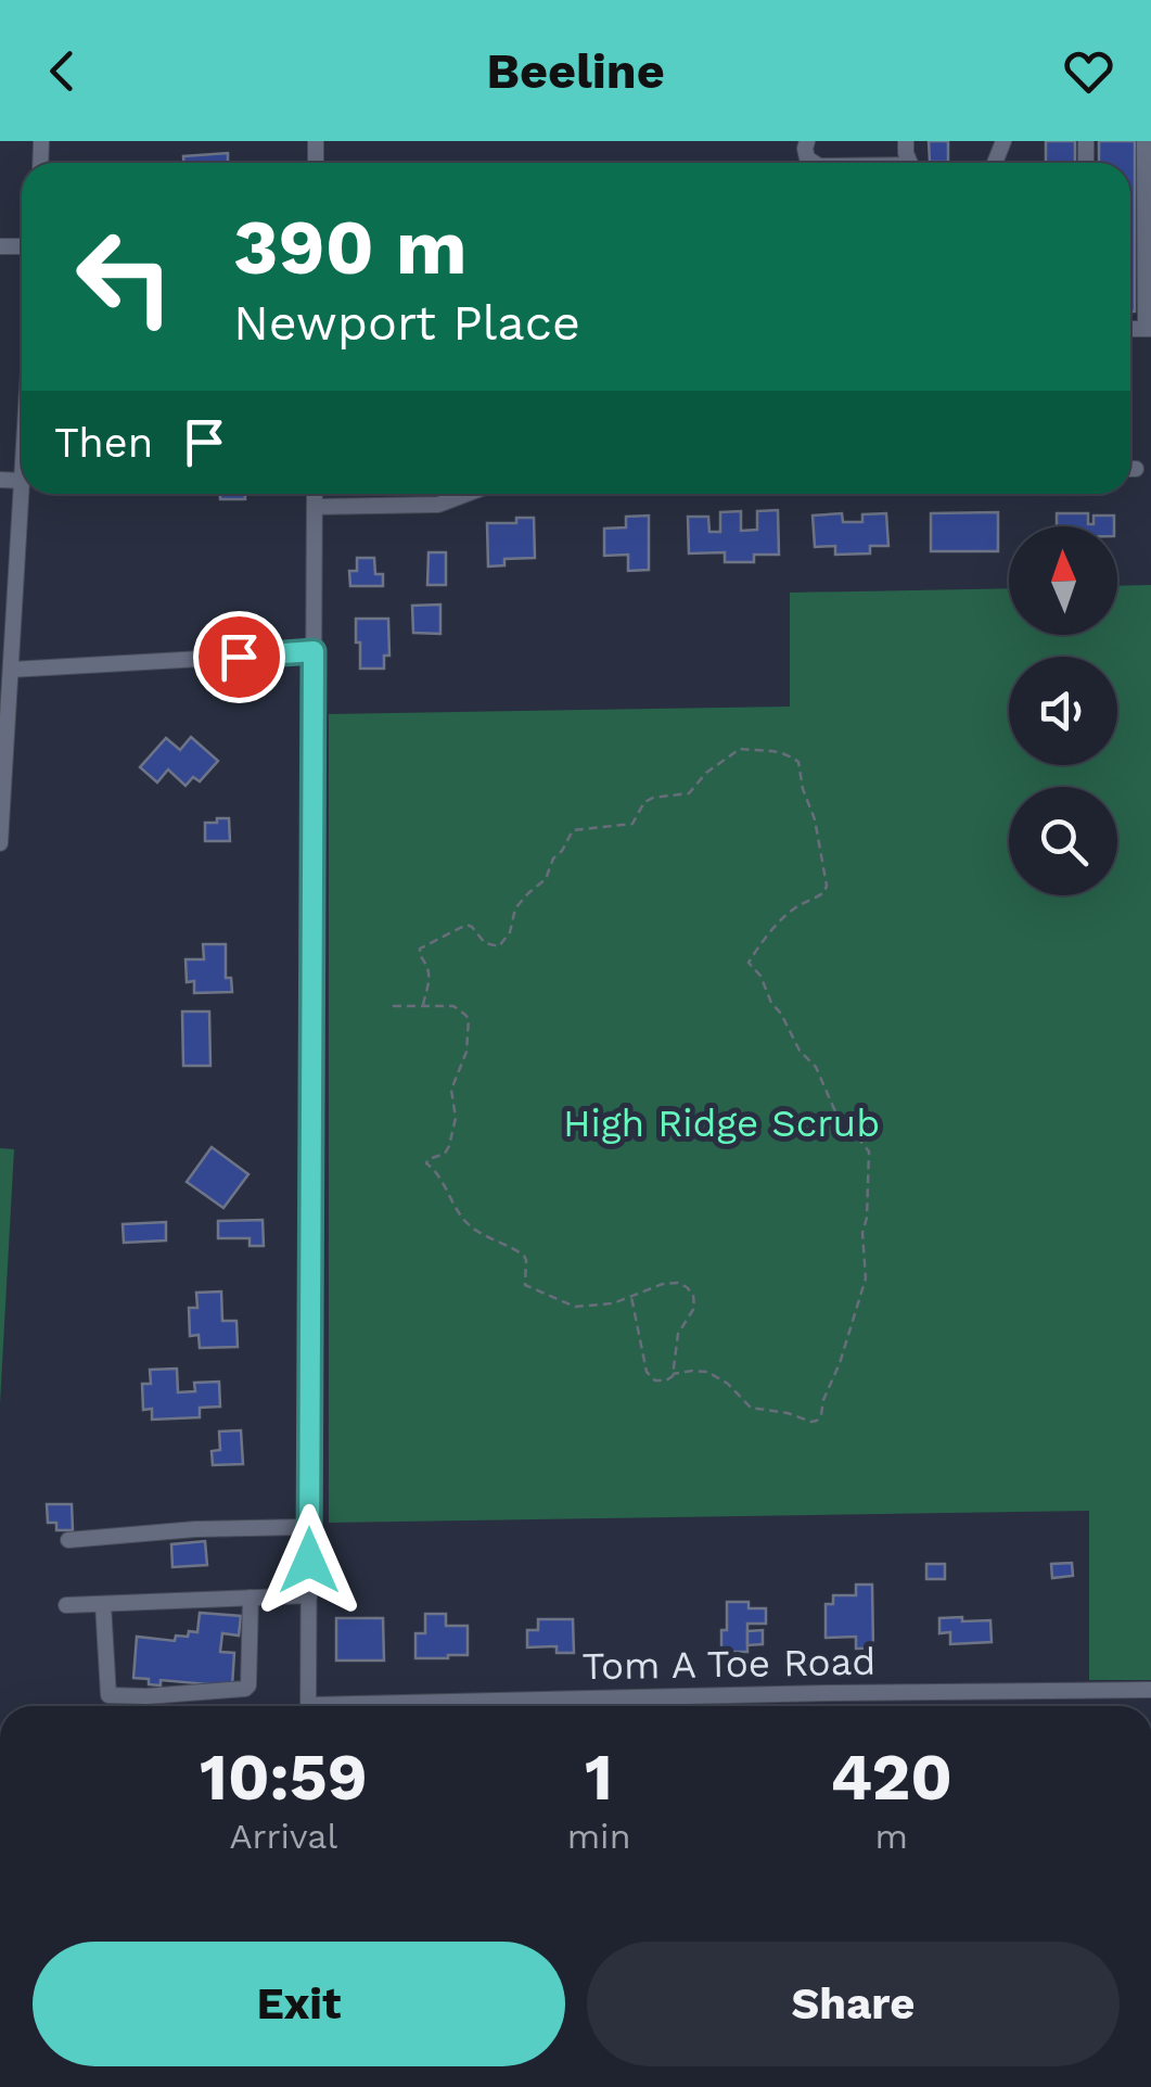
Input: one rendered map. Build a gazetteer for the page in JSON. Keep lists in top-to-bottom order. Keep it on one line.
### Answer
{"streets":{"street":["Tom A Toe Road"]},"parks":["High Ridge Scrub"],"north":"top","page":{"header":"Beeline","turn":["390 m","Newport Place"],"then":"Then","eta":["10:59","Arrival","1","min","420","m"],"buttons":["Exit","Share"]}}
